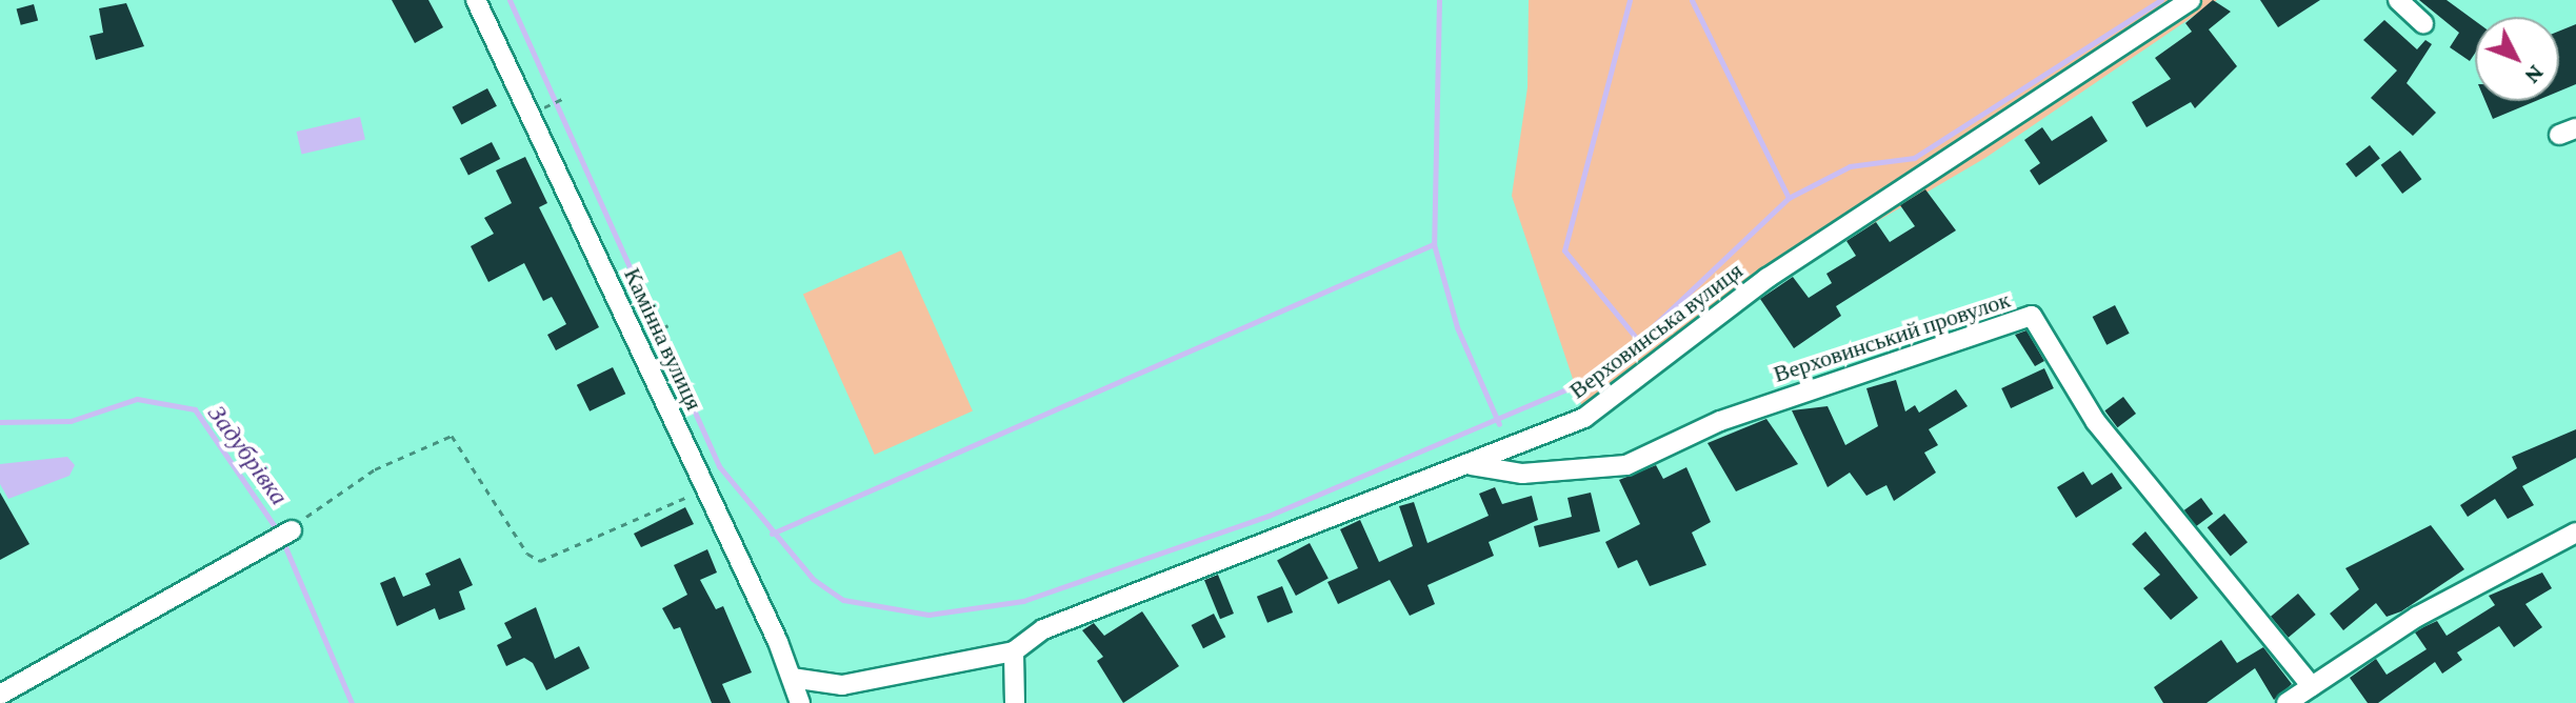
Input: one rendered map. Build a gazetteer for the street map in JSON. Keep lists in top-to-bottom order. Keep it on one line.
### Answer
{"streets":{"street":["Верховинська вулиця","Верховинський провулок","Камінна вулиця"]},"crossings":[["Верховинська вулиця","Верховинський провулок"],["Верховинська вулиця","Камінна вулиця"]],"water":["Задубрівка"],"north":"bottom right"}
